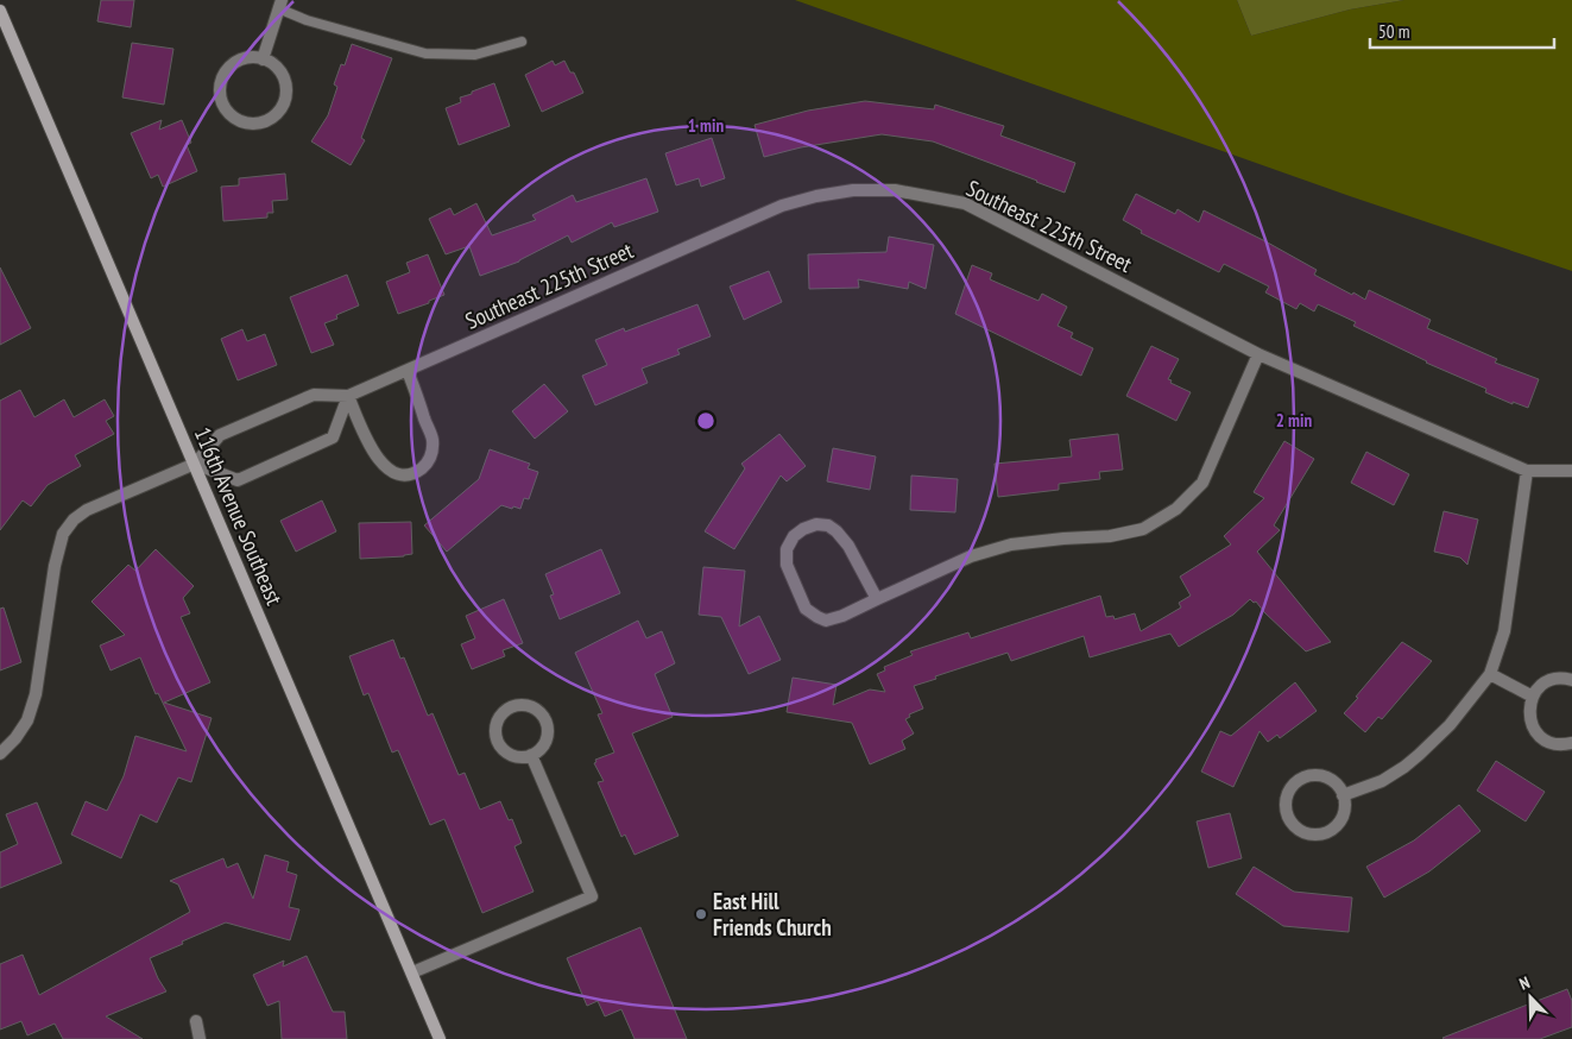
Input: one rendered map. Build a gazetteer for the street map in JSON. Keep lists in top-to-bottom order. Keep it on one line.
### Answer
{"streets":{"main road":["116th Avenue Southeast"],"street":["Southeast 225th Street"]},"crossings":[["Southeast 225th Street","116th Avenue Southeast"]],"places":["East Hill Friends Church"],"scale_bar":"50 m","north":"top left","rings":["1 min","2 min"]}
